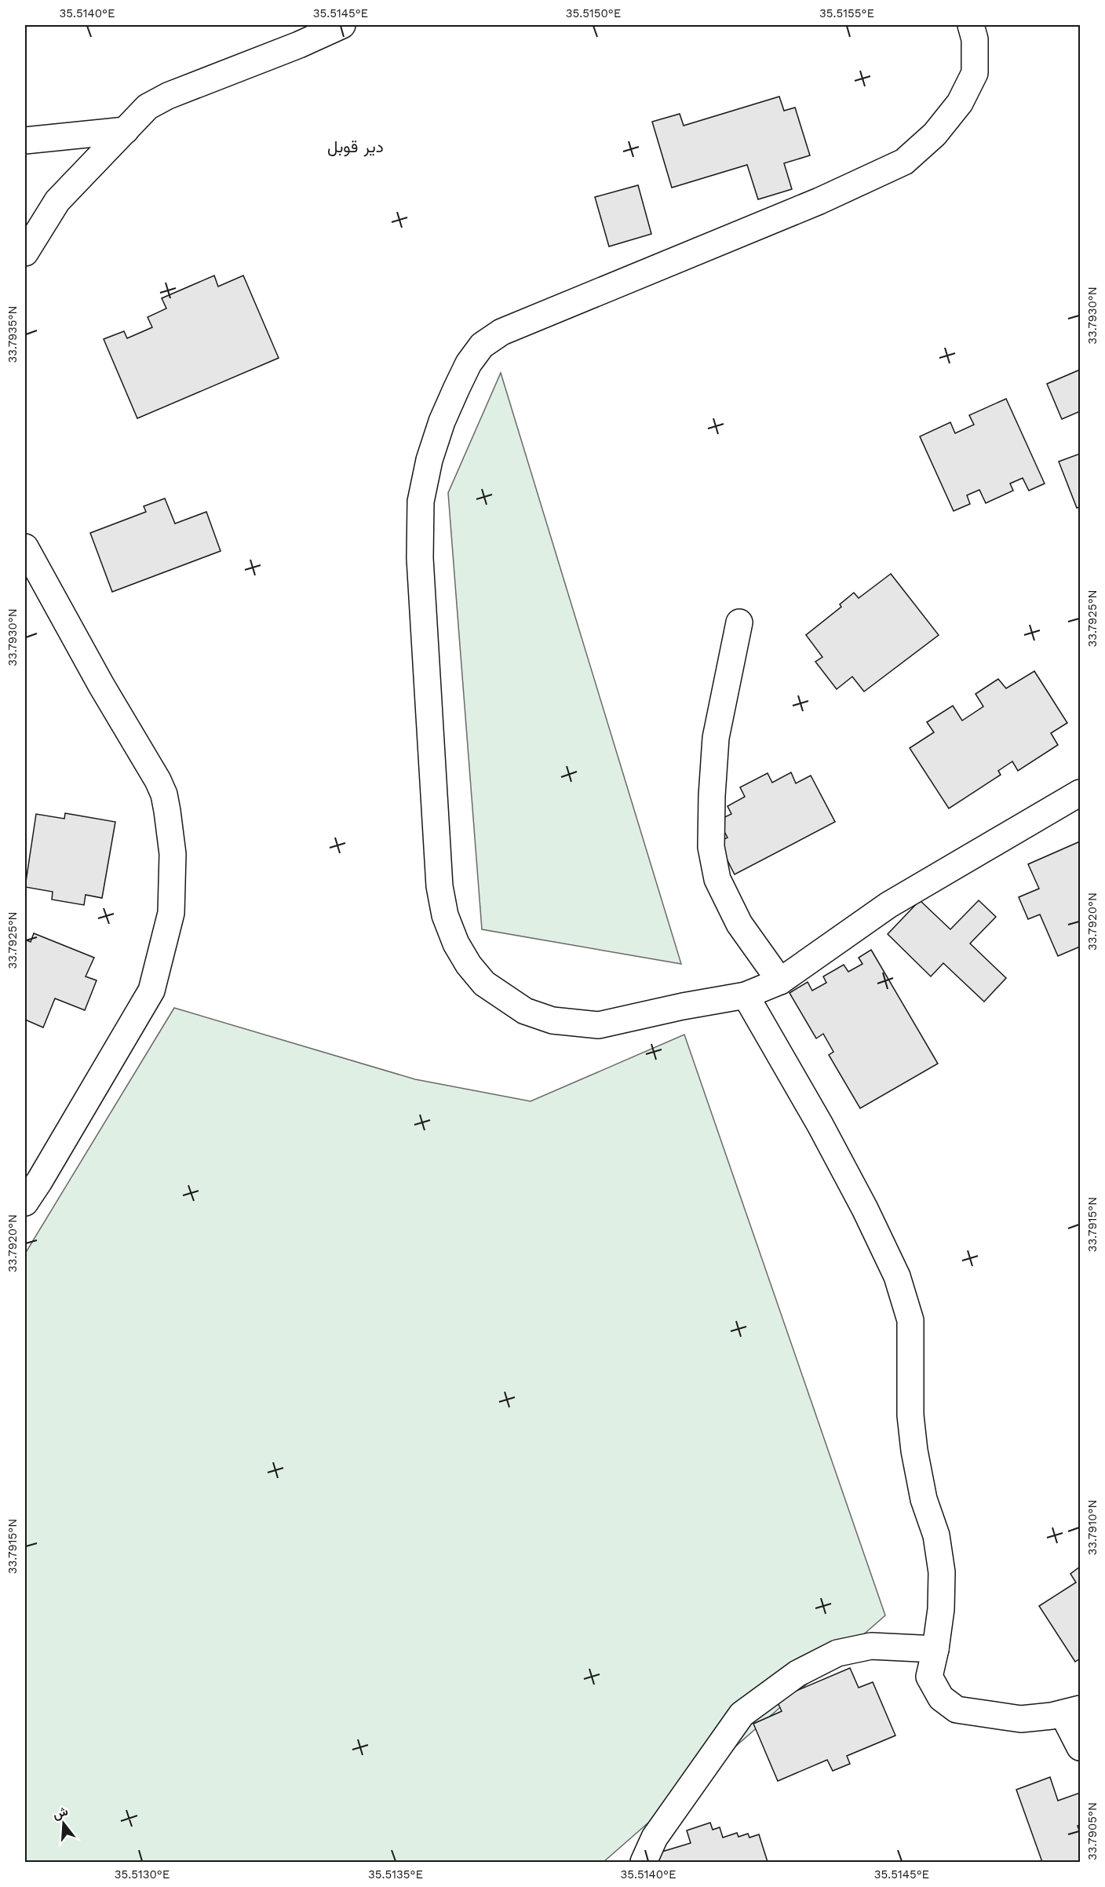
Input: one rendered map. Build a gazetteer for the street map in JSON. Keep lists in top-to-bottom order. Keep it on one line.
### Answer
{"districts":["دير قوبل"],"north":"top","coordinates":["35.5140°E","35.5145°E","35.5150°E","35.5155°E","33.7930°N","33.7935°N","33.7925°N","33.7920°N","33.7915°N","33.7910°N","33.7905°N","35.5130°E","35.5135°E"]}
